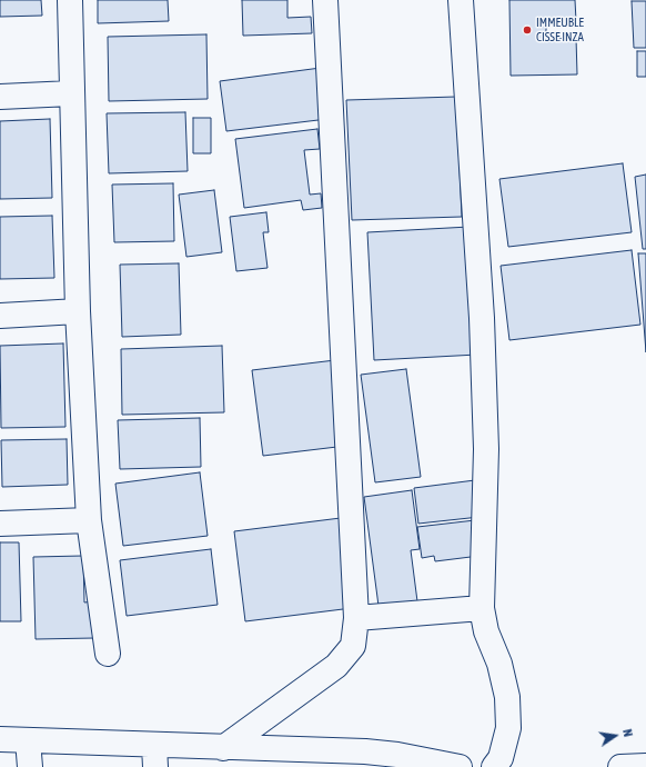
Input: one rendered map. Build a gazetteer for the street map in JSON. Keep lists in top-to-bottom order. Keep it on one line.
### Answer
{"places":["IMMEUBLE CISSE INZA"],"north":"right"}
